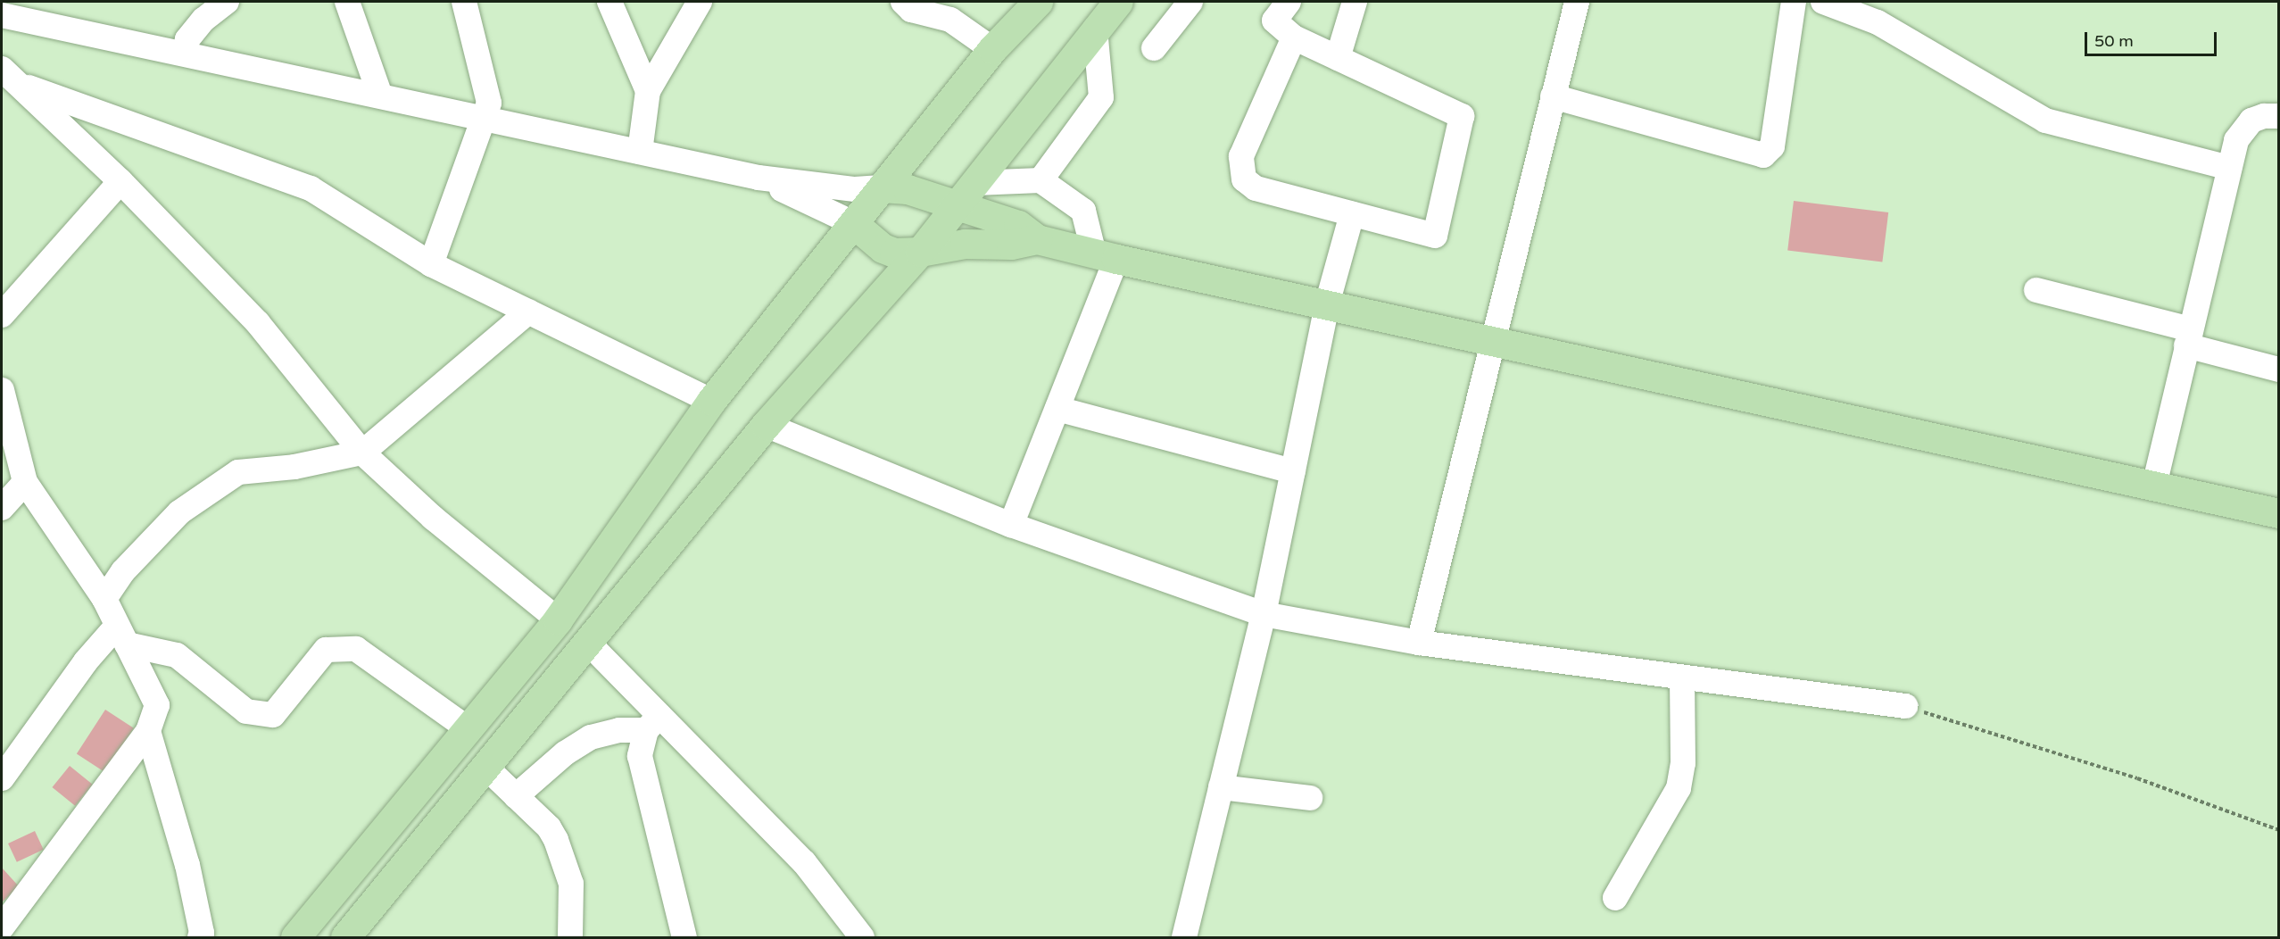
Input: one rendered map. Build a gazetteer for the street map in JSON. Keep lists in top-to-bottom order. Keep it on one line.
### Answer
{"scale_bar":"50 m"}
